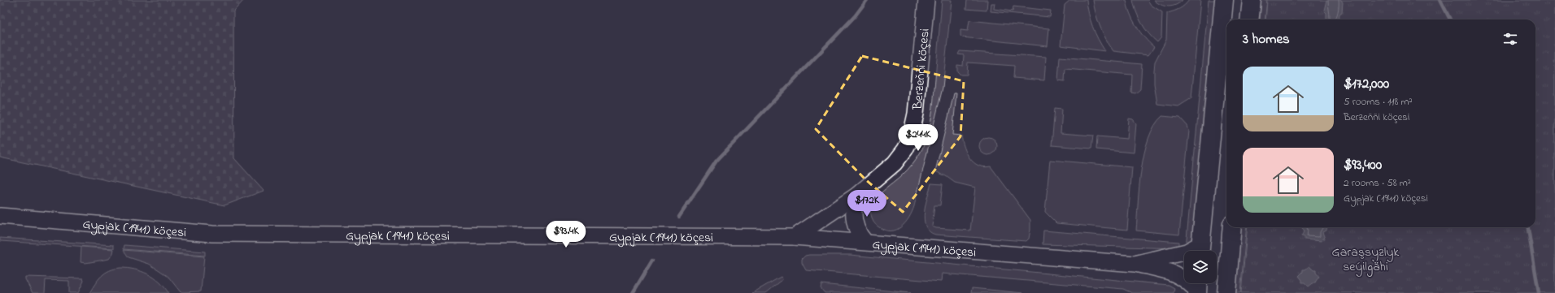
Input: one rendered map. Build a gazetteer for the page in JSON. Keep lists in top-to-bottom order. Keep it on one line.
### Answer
{"streets":{"street":["Berzeňňi köçesi","Gypjak (1941) köçesi"]},"crossings":[["Berzeňňi köçesi","Gypjak (1941) köçesi"]],"parks":["Garaşsyzlyk seýilgähi"],"page":{"heading":"3 homes","list":[{"name":"$172,000","note":"5 rooms · 118 m² · Berzeňňi köçesi"},{"name":"$93,400","note":"2 rooms · 58 m² · Gypjak (1941) köçesi"}],"price":["$244K","$172K","$93.4K"]}}
